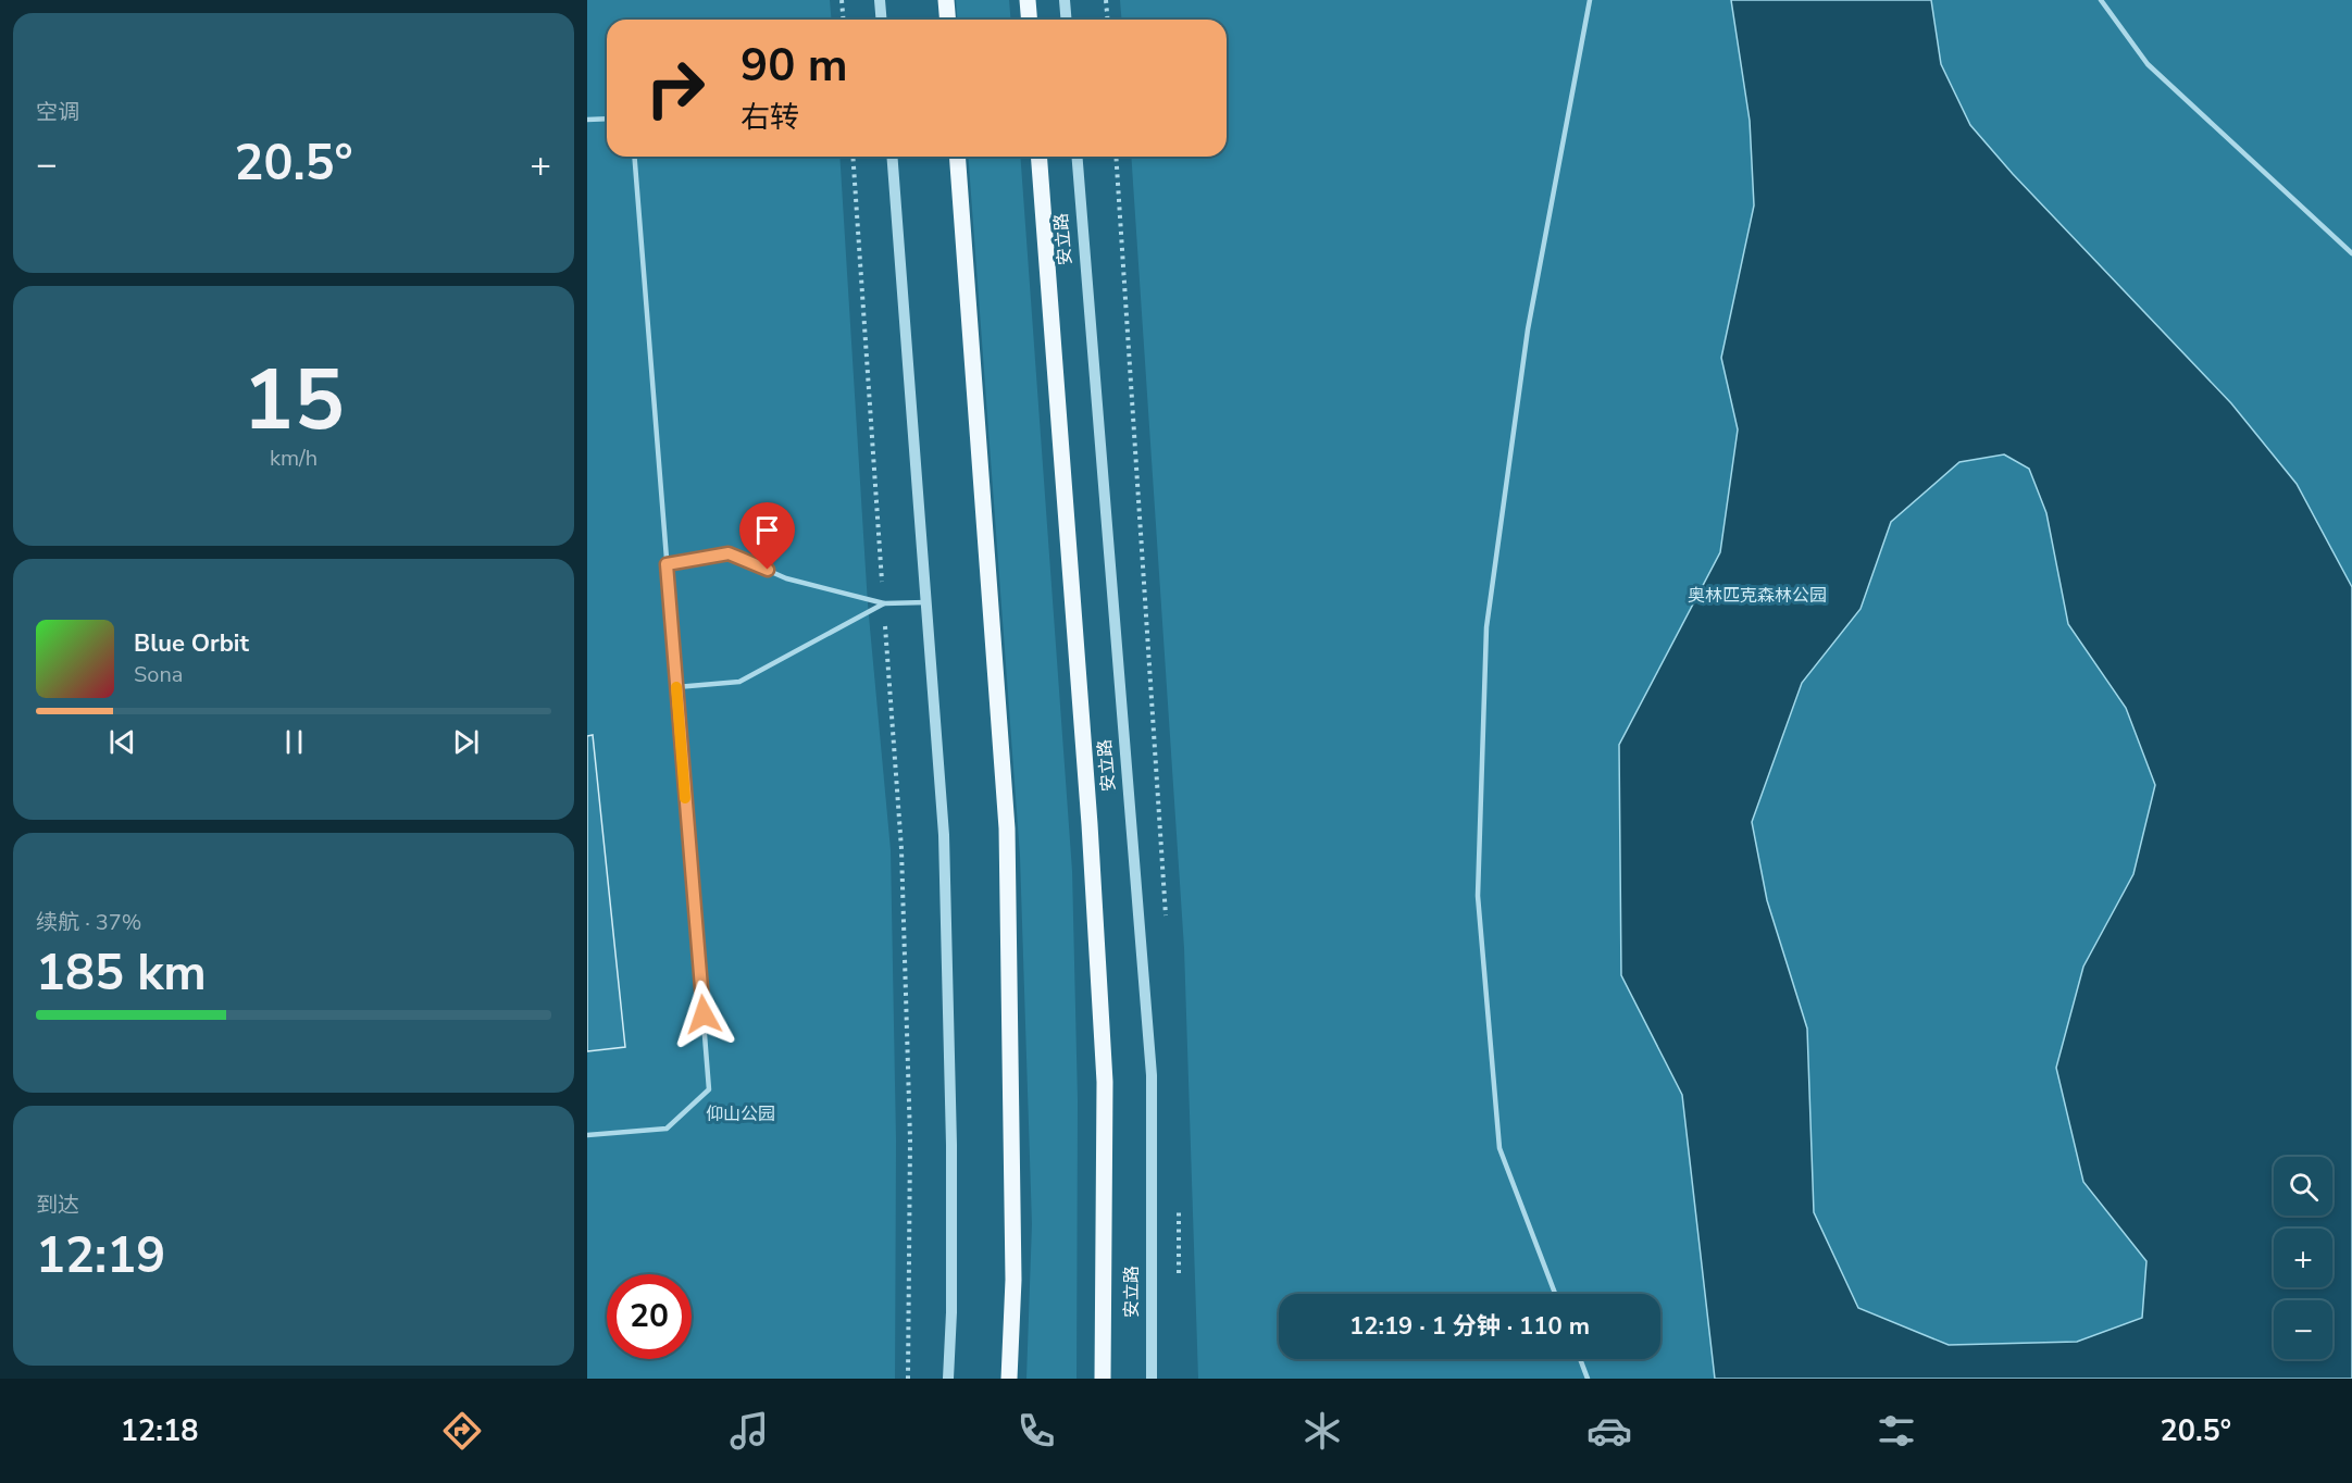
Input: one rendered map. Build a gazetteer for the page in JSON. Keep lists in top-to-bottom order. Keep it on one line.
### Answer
{"streets":{"main road":["安立路"]},"parks":["奥林匹克森林公园","仰山公园"],"page":{"tile":["空调",["15","km/h"],["续航 · 37%","185 km"],["到达","12:19"]],"turn":["90 m","右转"],"heat":["−","20.5°","+"],"song":["Blue Orbit","Sona"],"map_buttons":["+","−"],"limit":"20","trip":"12:19 · 1 分钟 · 110 m","tabs":["12:18","20.5°"]}}
